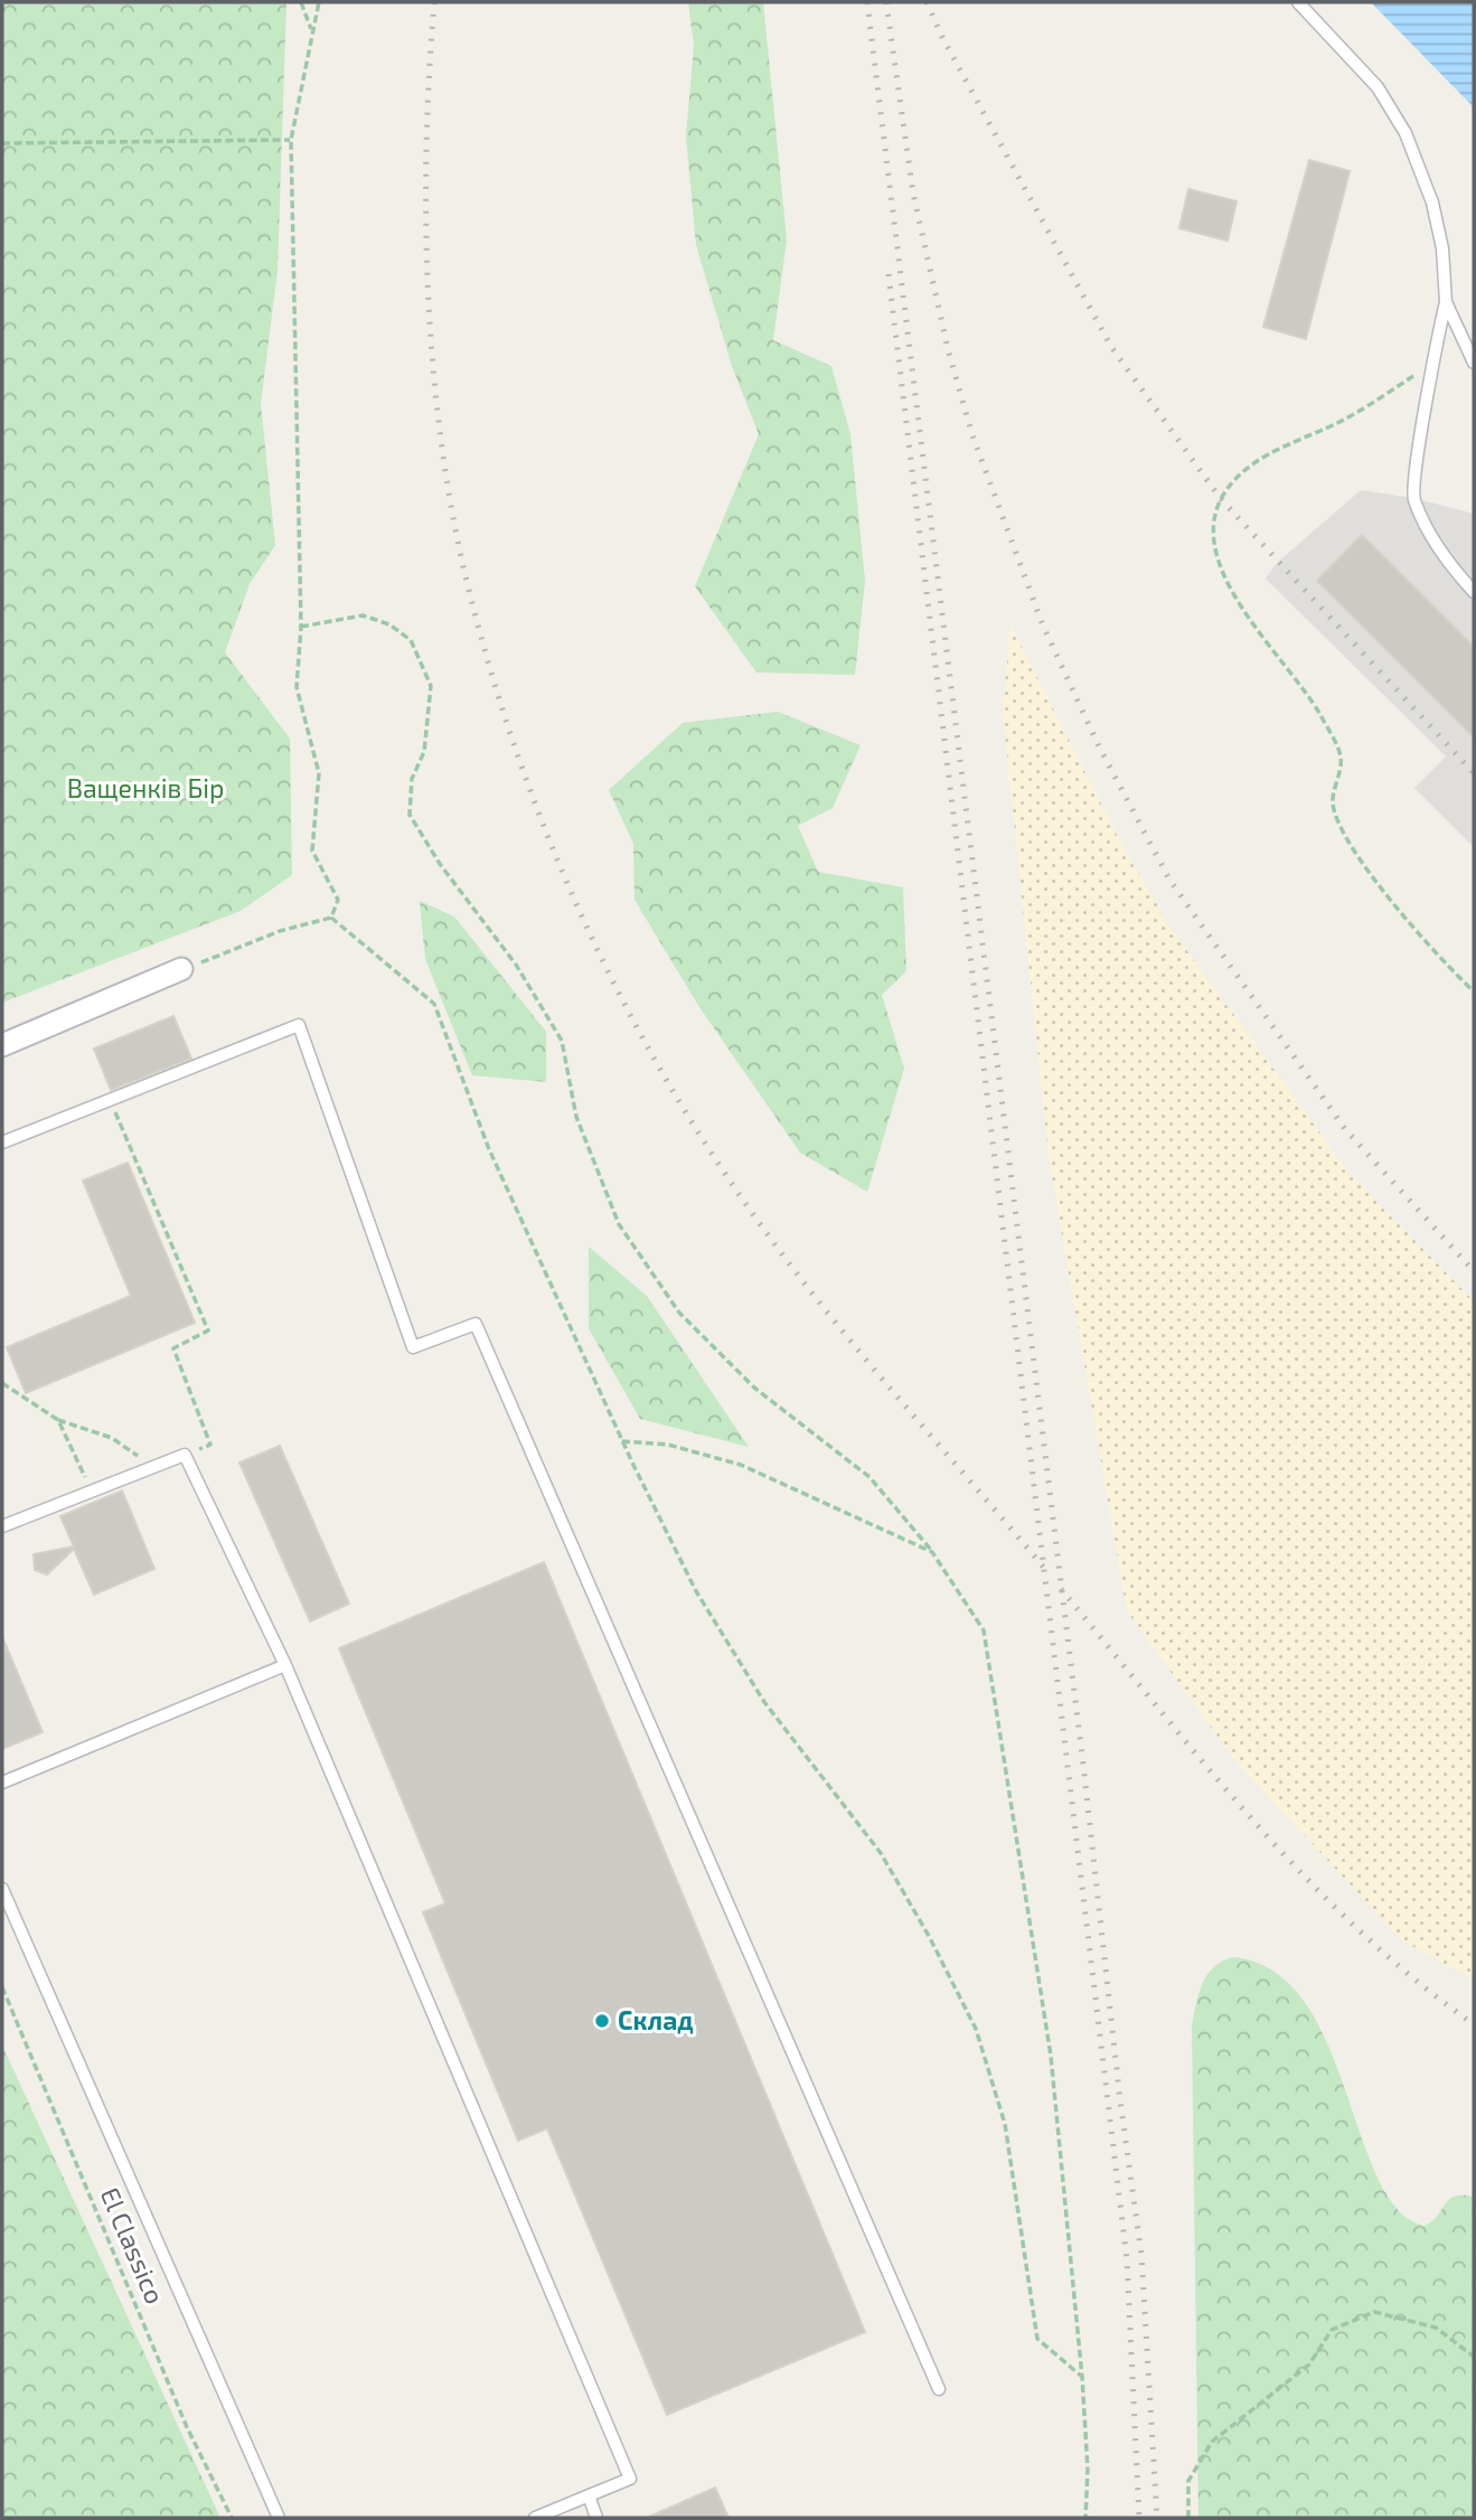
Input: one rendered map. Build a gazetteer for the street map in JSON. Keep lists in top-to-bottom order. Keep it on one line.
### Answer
{"streets":{"path":["El Classico"]},"parks":["Ващенків Бір"],"places":["Склад"]}
